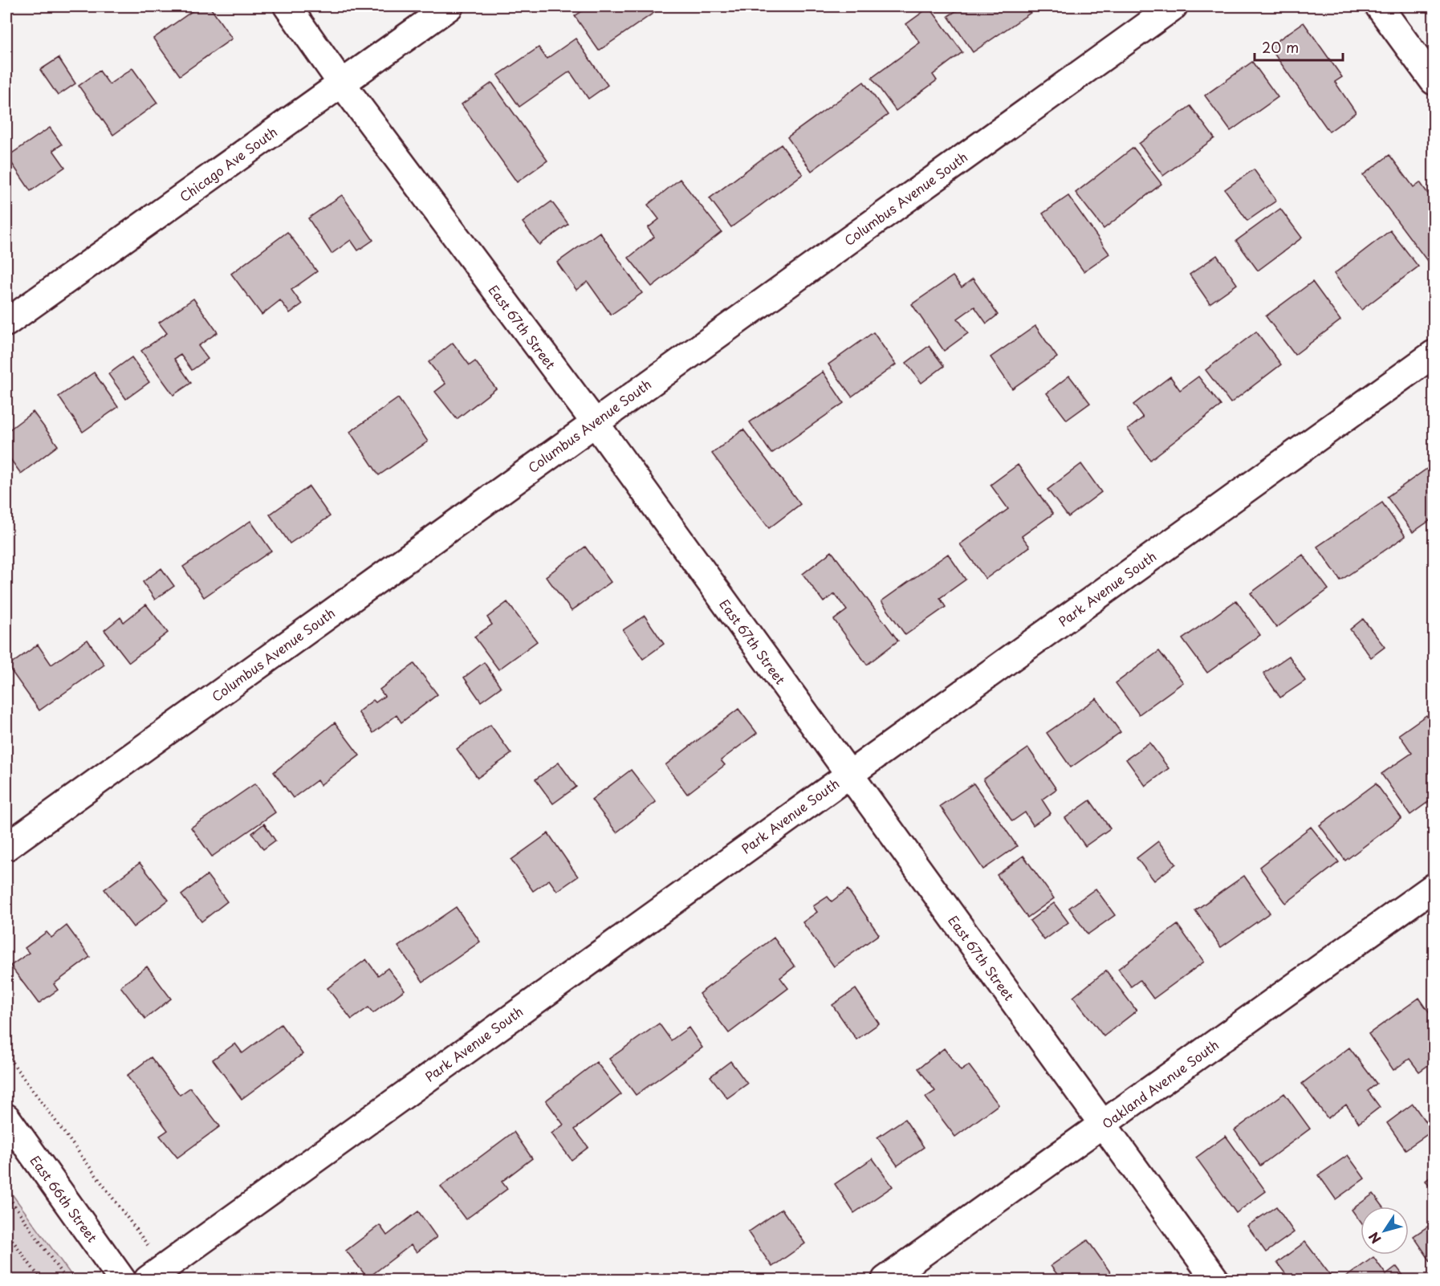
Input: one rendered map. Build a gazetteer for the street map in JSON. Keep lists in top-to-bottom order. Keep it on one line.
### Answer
{"streets":{"street":["Chicago Ave South","Columbus Avenue South","East 67th Street","Park Avenue South","Oakland Avenue South","East 66th Street"]},"crossings":[["Chicago Ave South","East 67th Street"],["Columbus Avenue South","East 67th Street"],["East 67th Street","Park Avenue South"],["East 67th Street","Oakland Avenue South"]],"scale_bar":"20 m","north":"bottom left"}
